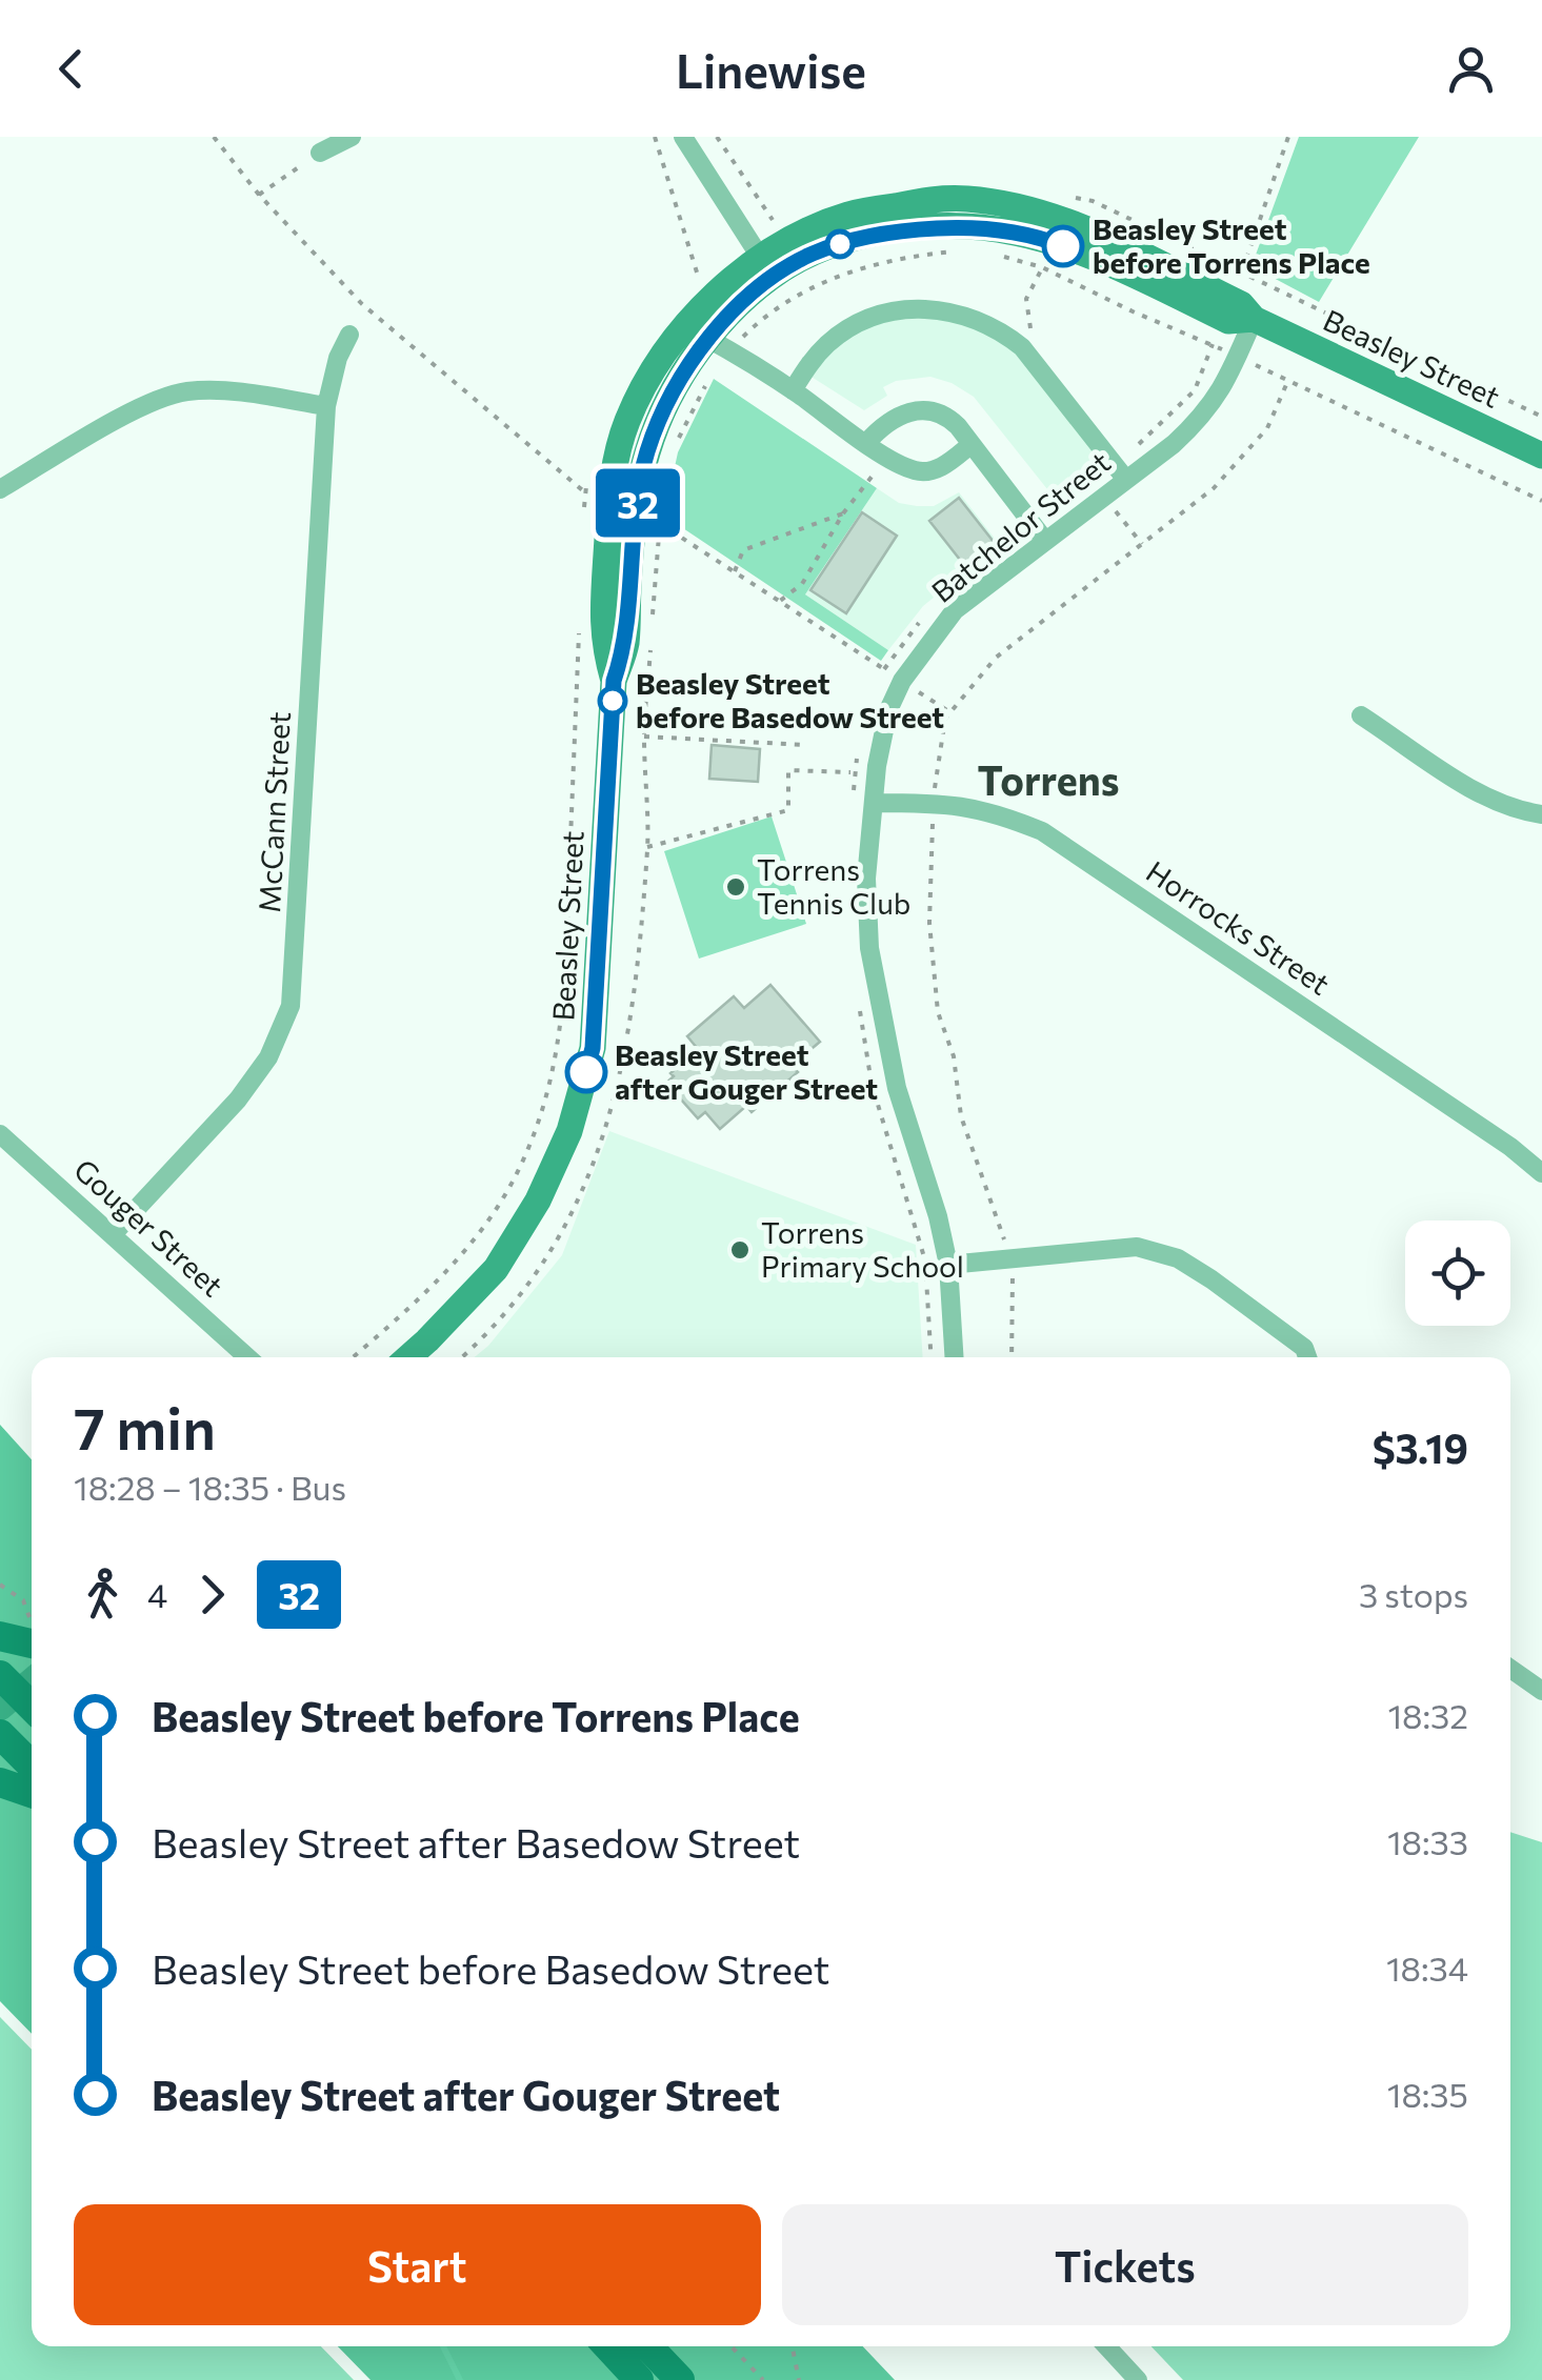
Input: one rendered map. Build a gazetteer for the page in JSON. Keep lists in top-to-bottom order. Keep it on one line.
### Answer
{"streets":{"main road":["Beasley Street"],"street":["Batchelor Street","McCann Street","Horrocks Street","Gouger Street"]},"crossings":[["Beasley Street","Batchelor Street"],["Batchelor Street","Horrocks Street"],["McCann Street","Gouger Street"]],"districts":["Torrens"],"places":["Beasley Street before Torrens Place","Beasley Street before Basedow Street","Torrens Tennis Club","Beasley Street after Gouger Street","Torrens Primary School"],"lines":["bus line 32"],"page":{"header":"Linewise","on_map":"32","heading":["7 min","18:28 – 18:35 · Bus","$3.19"],"legs":["4","32","3 stops"],"list":[{"name":"Beasley Street before Torrens Place","value":"18:32"},{"name":"Beasley Street after Basedow Street","value":"18:33"},{"name":"Beasley Street before Basedow Street","value":"18:34"},{"name":"Beasley Street after Gouger Street","value":"18:35"}],"buttons":["Start","Tickets"]}}
